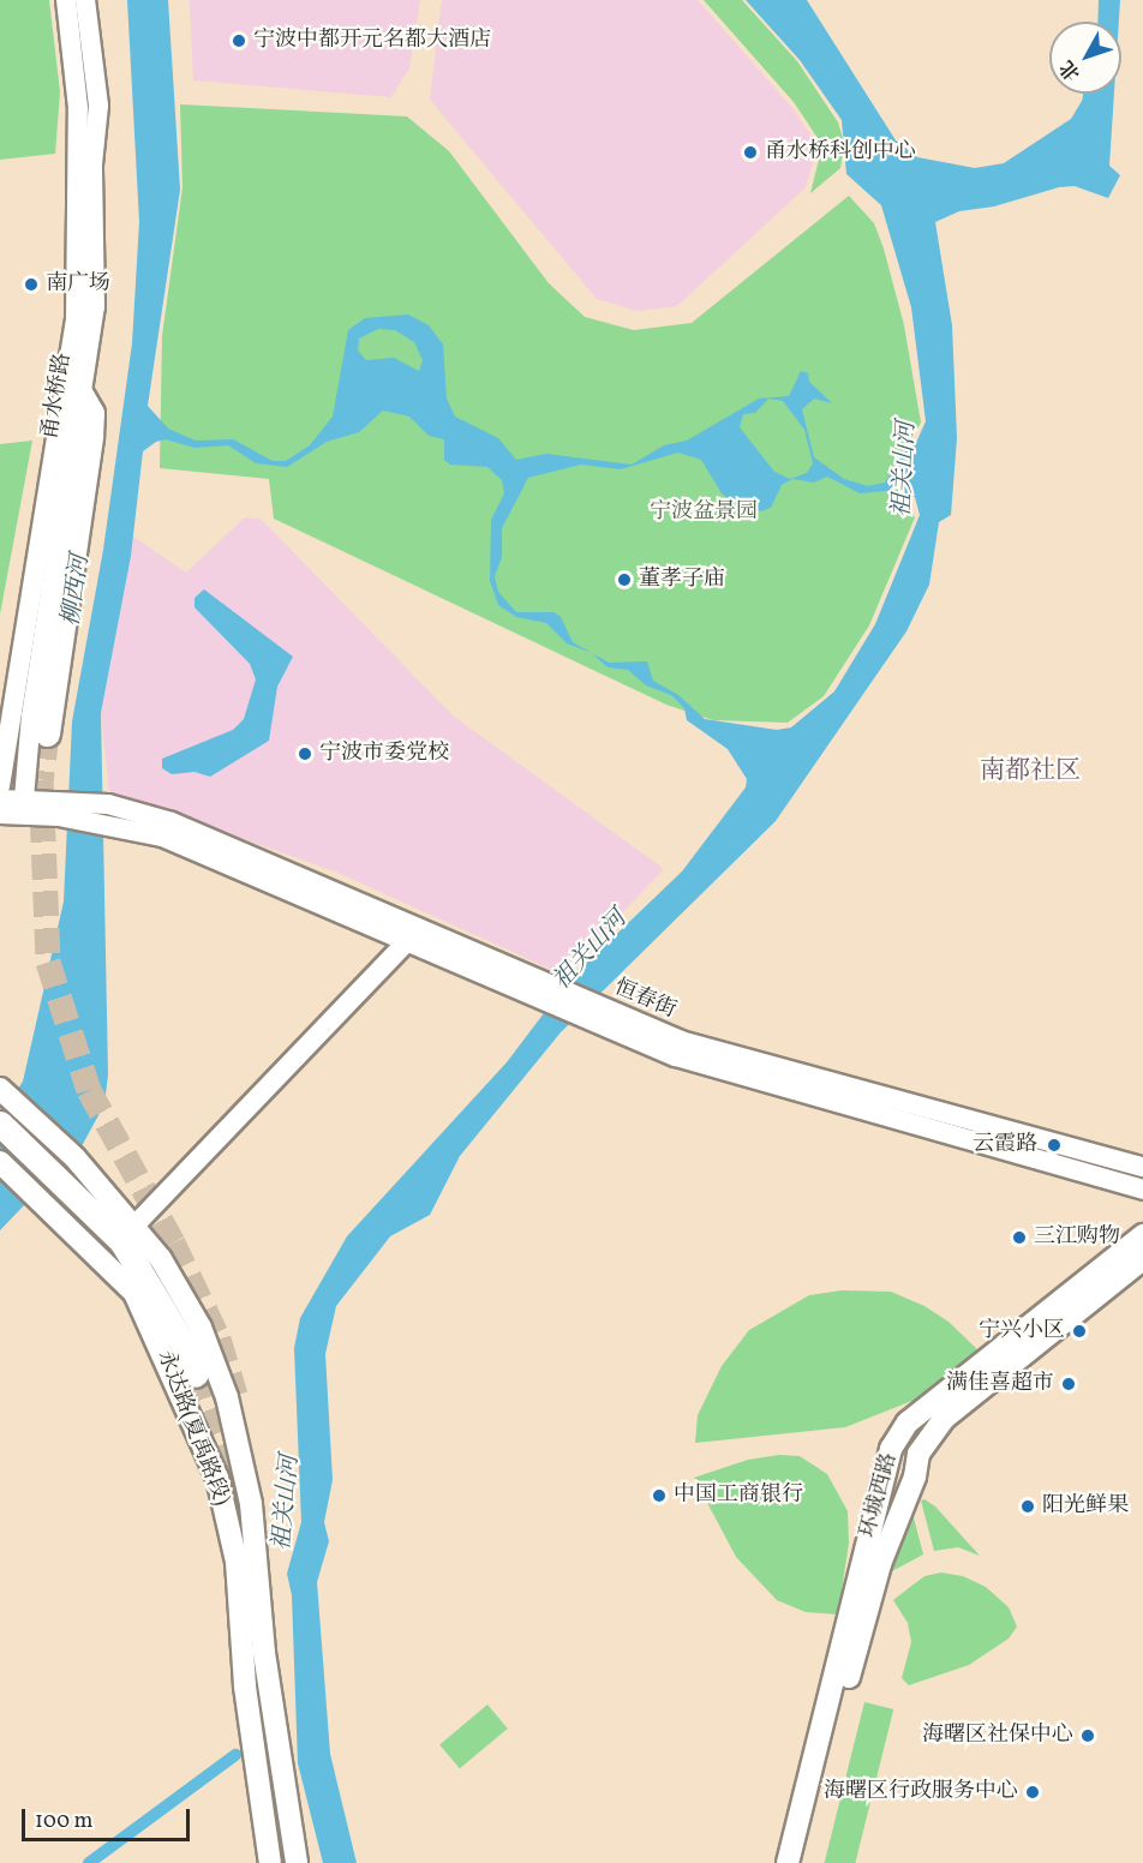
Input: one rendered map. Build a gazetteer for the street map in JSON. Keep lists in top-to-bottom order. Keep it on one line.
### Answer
{"streets":{"main road":["甬水桥路","恒春街","永达路(夏禹路段)","环城西路"]},"districts":["南都社区"],"water":["祖关山河","柳西河"],"parks":["宁波盆景园"],"places":["宁波中都开元名都大酒店","甬水桥科创中心","南广场","董孝子庙","宁波市委党校","云霞路","三江购物","宁兴小区","满佳喜超市","中国工商银行","阳光鲜果","海曙区社保中心","海曙区行政服务中心"],"scale_bar":"100 m","north":"bottom left"}
